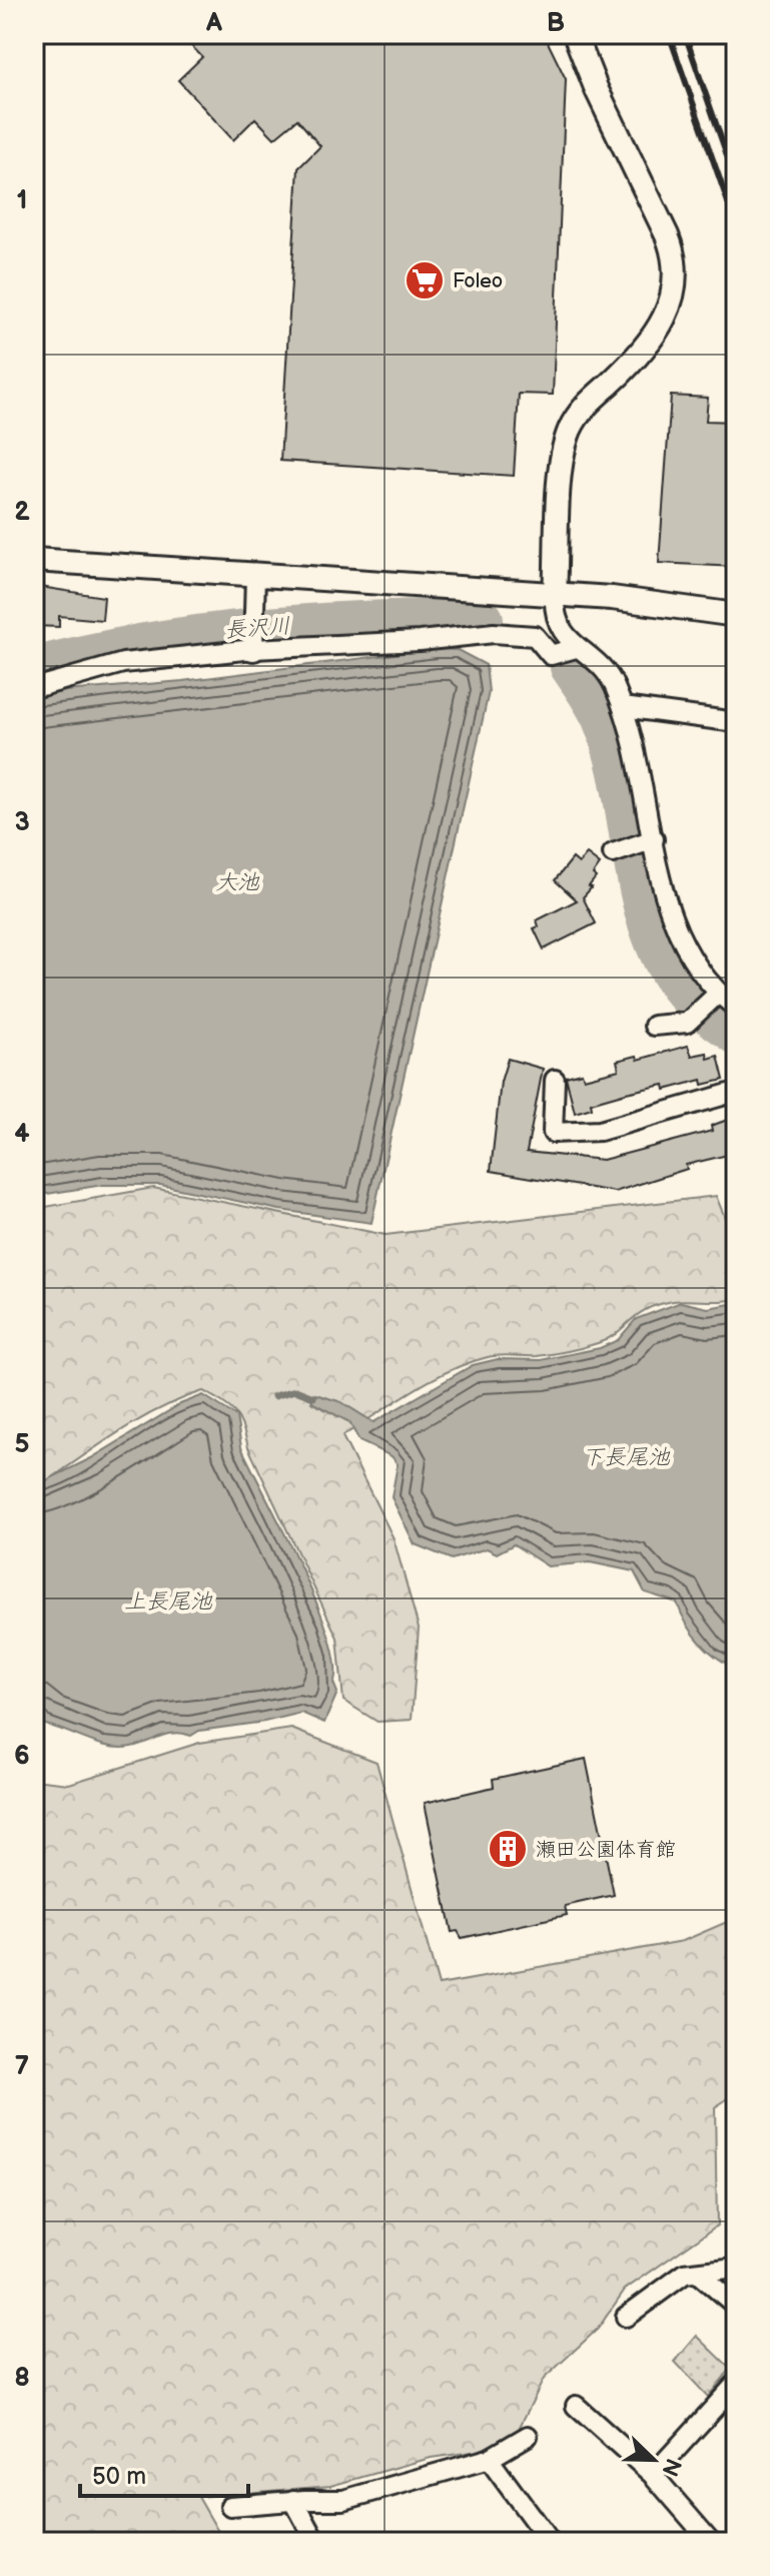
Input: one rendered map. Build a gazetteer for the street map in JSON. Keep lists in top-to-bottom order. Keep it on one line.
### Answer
{"water":["長沢川","大池","下長尾池","上長尾池"],"places":{"supermarket":["Foleo"],"building":["瀬田公園体育館"]},"scale_bar":"50 m","north":"bottom right","grid":{"columns":["A","B"],"rows":["1","2","3","4","5","6","7","8"]}}
